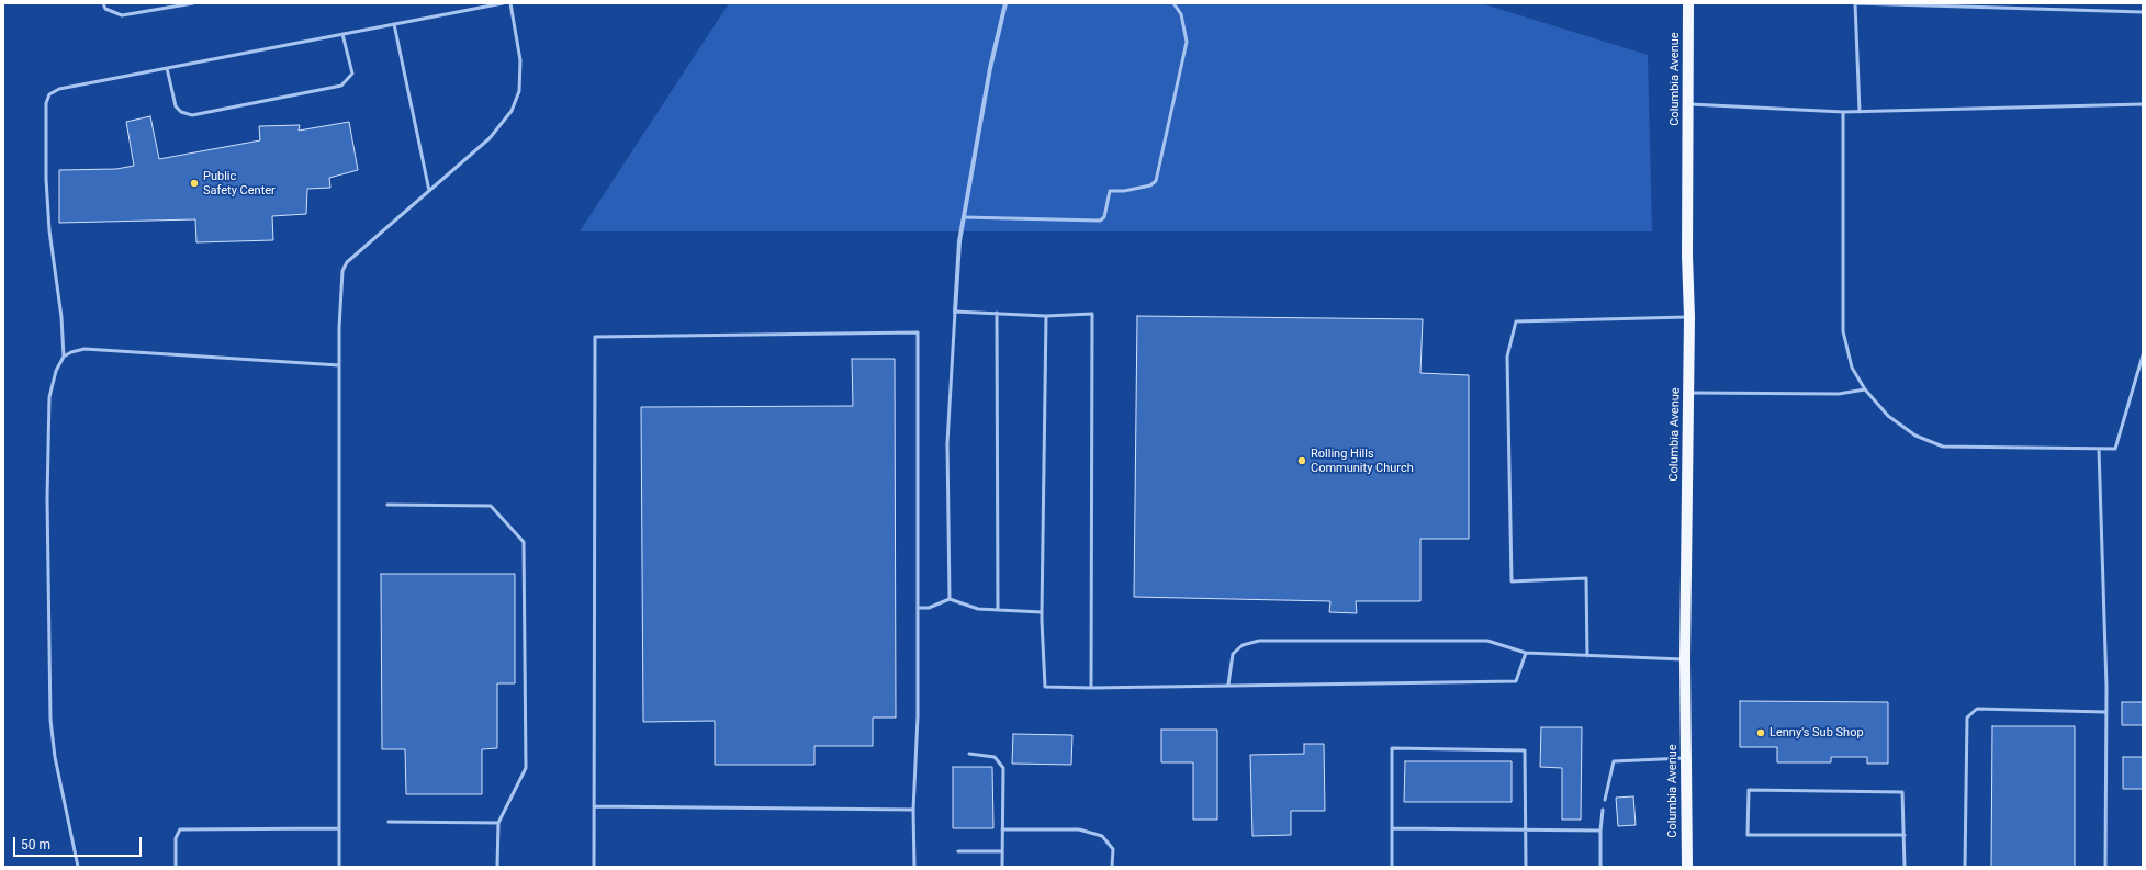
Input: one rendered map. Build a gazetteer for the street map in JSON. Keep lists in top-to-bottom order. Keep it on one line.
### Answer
{"streets":{"main road":["Columbia Avenue"]},"places":["Public Safety Center","Rolling Hills Community Church","Lenny's Sub Shop"],"scale_bar":"50 m"}
